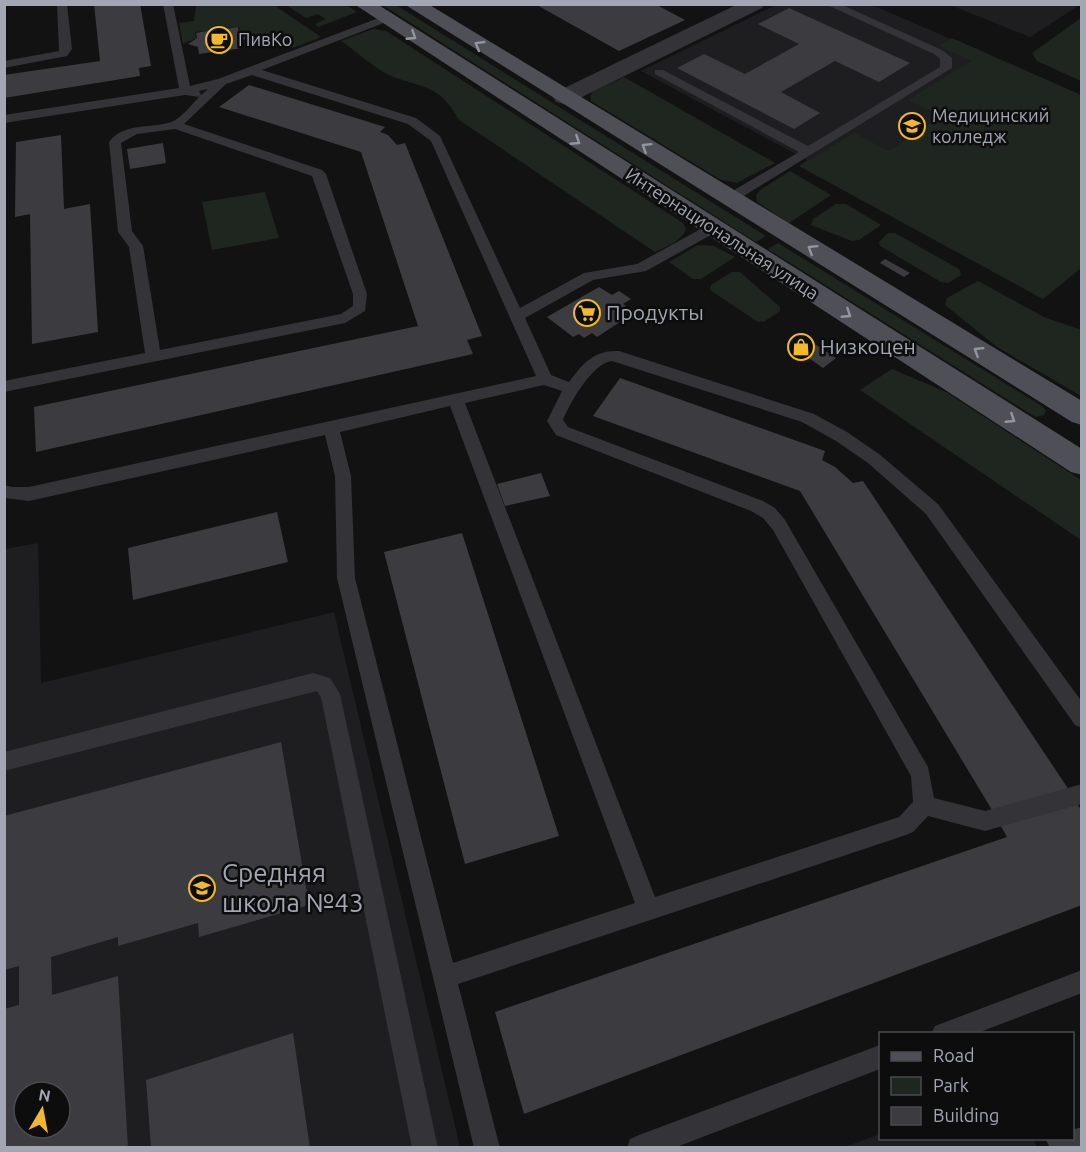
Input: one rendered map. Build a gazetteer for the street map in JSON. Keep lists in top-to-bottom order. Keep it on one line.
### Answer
{"streets":{"main road":["Интернациональная улица"]},"places":{"cafe":["ПивКо"],"school or university":["Медицинский колледж","Средняя школа №43"],"supermarket":["Продукты"],"shop":["Низкоцен"]},"legend":["Road","Park","Building"],"north":"top"}
